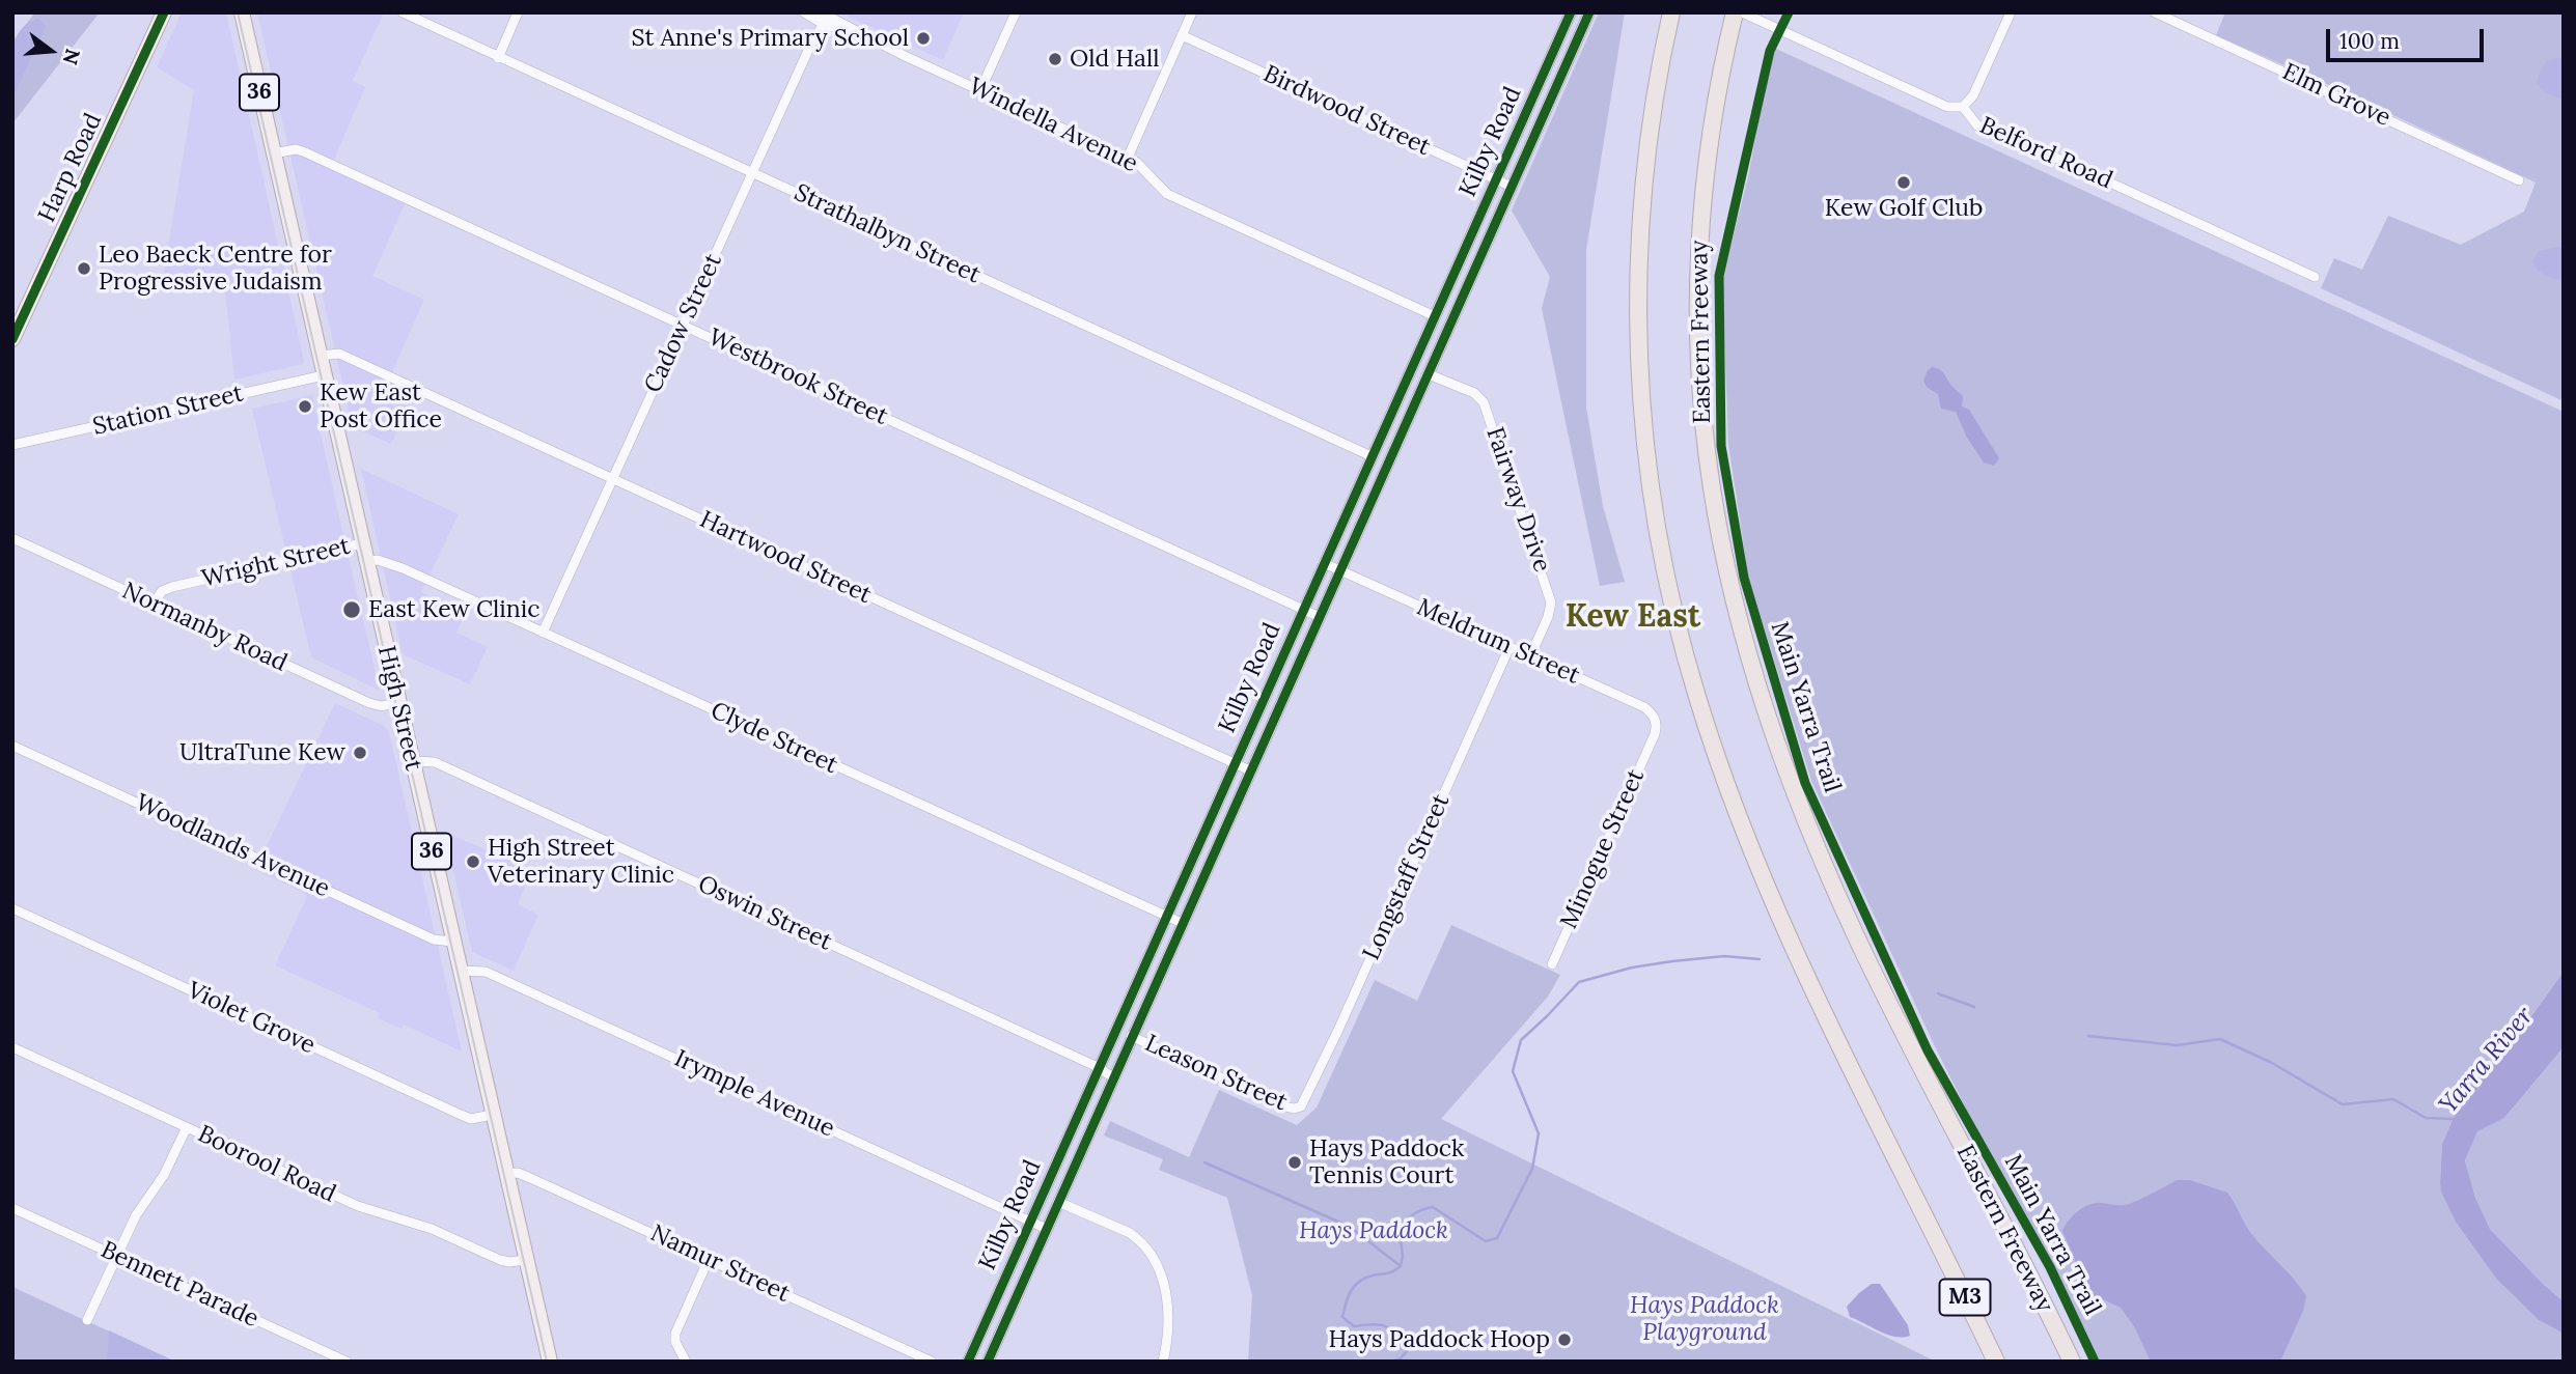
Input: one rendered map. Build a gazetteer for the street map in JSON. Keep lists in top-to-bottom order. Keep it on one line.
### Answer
{"streets":{"highway":["Eastern Freeway","M3"],"main road":["36","Harp Road","High Street"],"street":["Elm Grove","Birdwood Street","Windella Avenue","Kilby Road","Belford Road","Strathalbyn Street","Cadow Street","Westbrook Street","Station Street","Fairway Drive","Hartwood Street","Wright Street","Normanby Road","Meldrum Street","Clyde Street","Woodlands Avenue","Minogue Street","Longstaff Street","Oswin Street","Violet Grove","Leason Street","Irymple Avenue","Boorool Road","Namur Street","Bennett Parade"],"cycle path":["Main Yarra Trail"]},"crossings":[["Birdwood Street","Kilby Road"],["Windella Avenue","Kilby Road"],["Windella Avenue","Cadow Street"],["Kilby Road","Strathalbyn Street"],["Kilby Road","Westbrook Street"],["Kilby Road","Fairway Drive"],["Kilby Road","Hartwood Street"],["Kilby Road","Meldrum Street"],["Kilby Road","Clyde Street"],["Kilby Road","Oswin Street"],["Kilby Road","Leason Street"],["Kilby Road","Irymple Avenue"],["Strathalbyn Street","Cadow Street"],["Cadow Street","Westbrook Street"],["Cadow Street","Hartwood Street"],["Cadow Street","Clyde Street"],["Westbrook Street","High Street"],["Station Street","High Street"],["Fairway Drive","Meldrum Street"],["Hartwood Street","High Street"],["Wright Street","Normanby Road"],["Wright Street","High Street"],["Normanby Road","High Street"],["Meldrum Street","Minogue Street"],["Meldrum Street","Longstaff Street"],["High Street","Clyde Street"],["High Street","Woodlands Avenue"],["High Street","Oswin Street"],["High Street","Violet Grove"],["High Street","Irymple Avenue"],["High Street","Boorool Road"],["High Street","Namur Street"],["Longstaff Street","Leason Street"]],"districts":["Kew East"],"water":["Yarra River"],"parks":["Hays Paddock","Hays Paddock Playground"],"places":["St Anne's Primary School","Old Hall","Kew Golf Club","Leo Baeck Centre for Progressive Judaism","Kew East Post Office","East Kew Clinic","UltraTune Kew","High Street Veterinary Clinic","Hays Paddock Tennis Court","Hays Paddock Hoop"],"scale_bar":"100 m","north":"right"}
